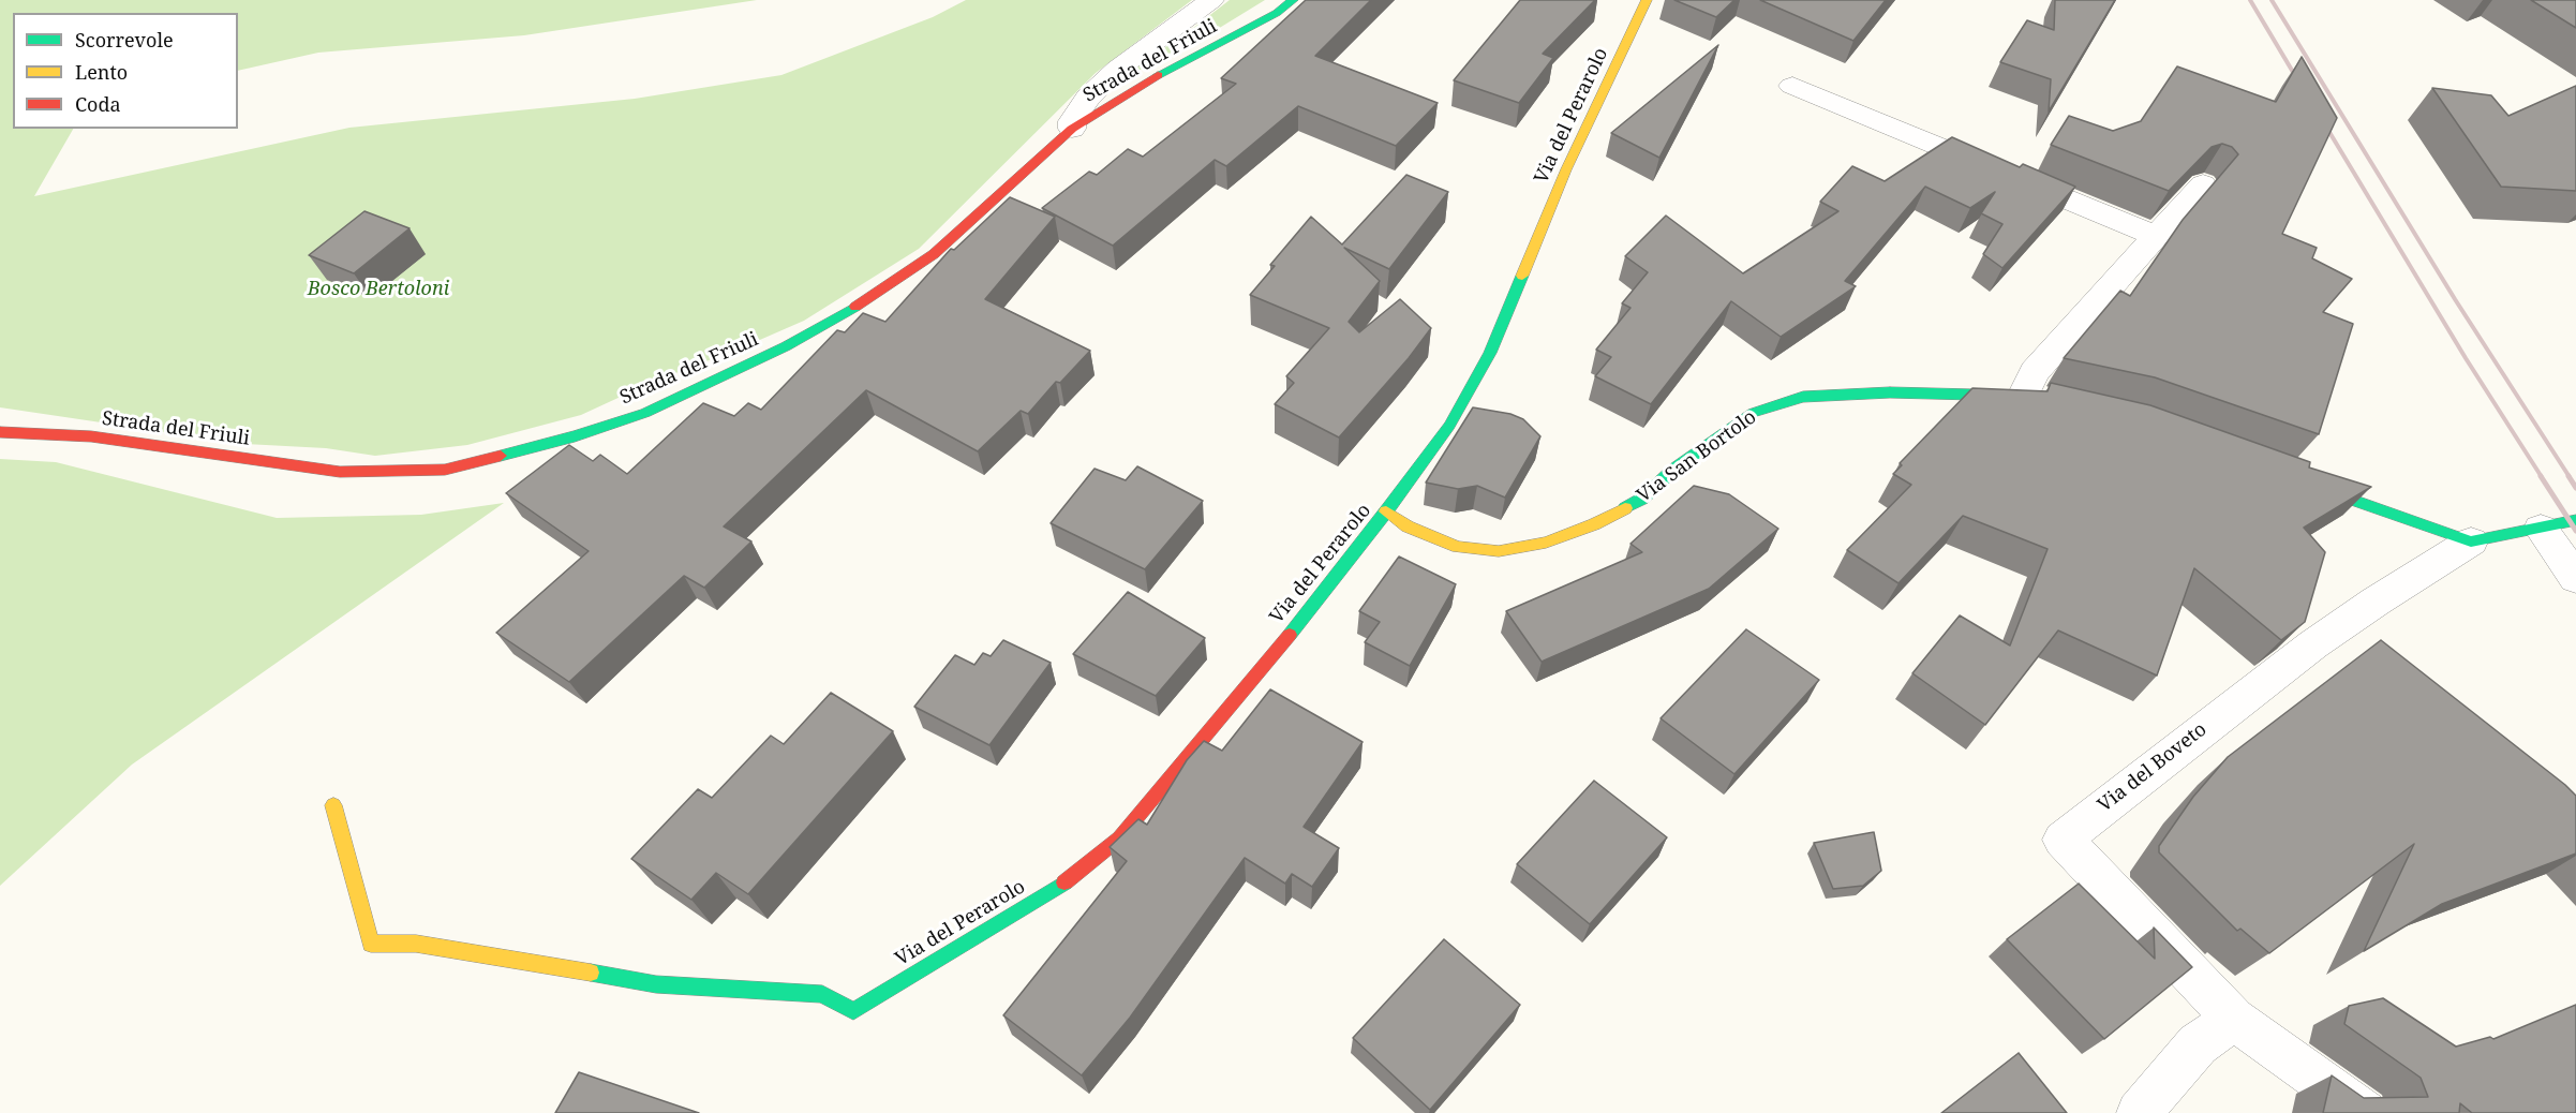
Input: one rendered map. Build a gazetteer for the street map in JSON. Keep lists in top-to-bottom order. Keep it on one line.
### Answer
{"streets":{"street":["Strada del Friuli","Via del Perarolo","Via San Bortolo","Via del Boveto"]},"crossings":[["Via del Perarolo","Via San Bortolo"]],"parks":["Bosco Bertoloni"],"legend":["Scorrevole","Lento","Coda"]}
